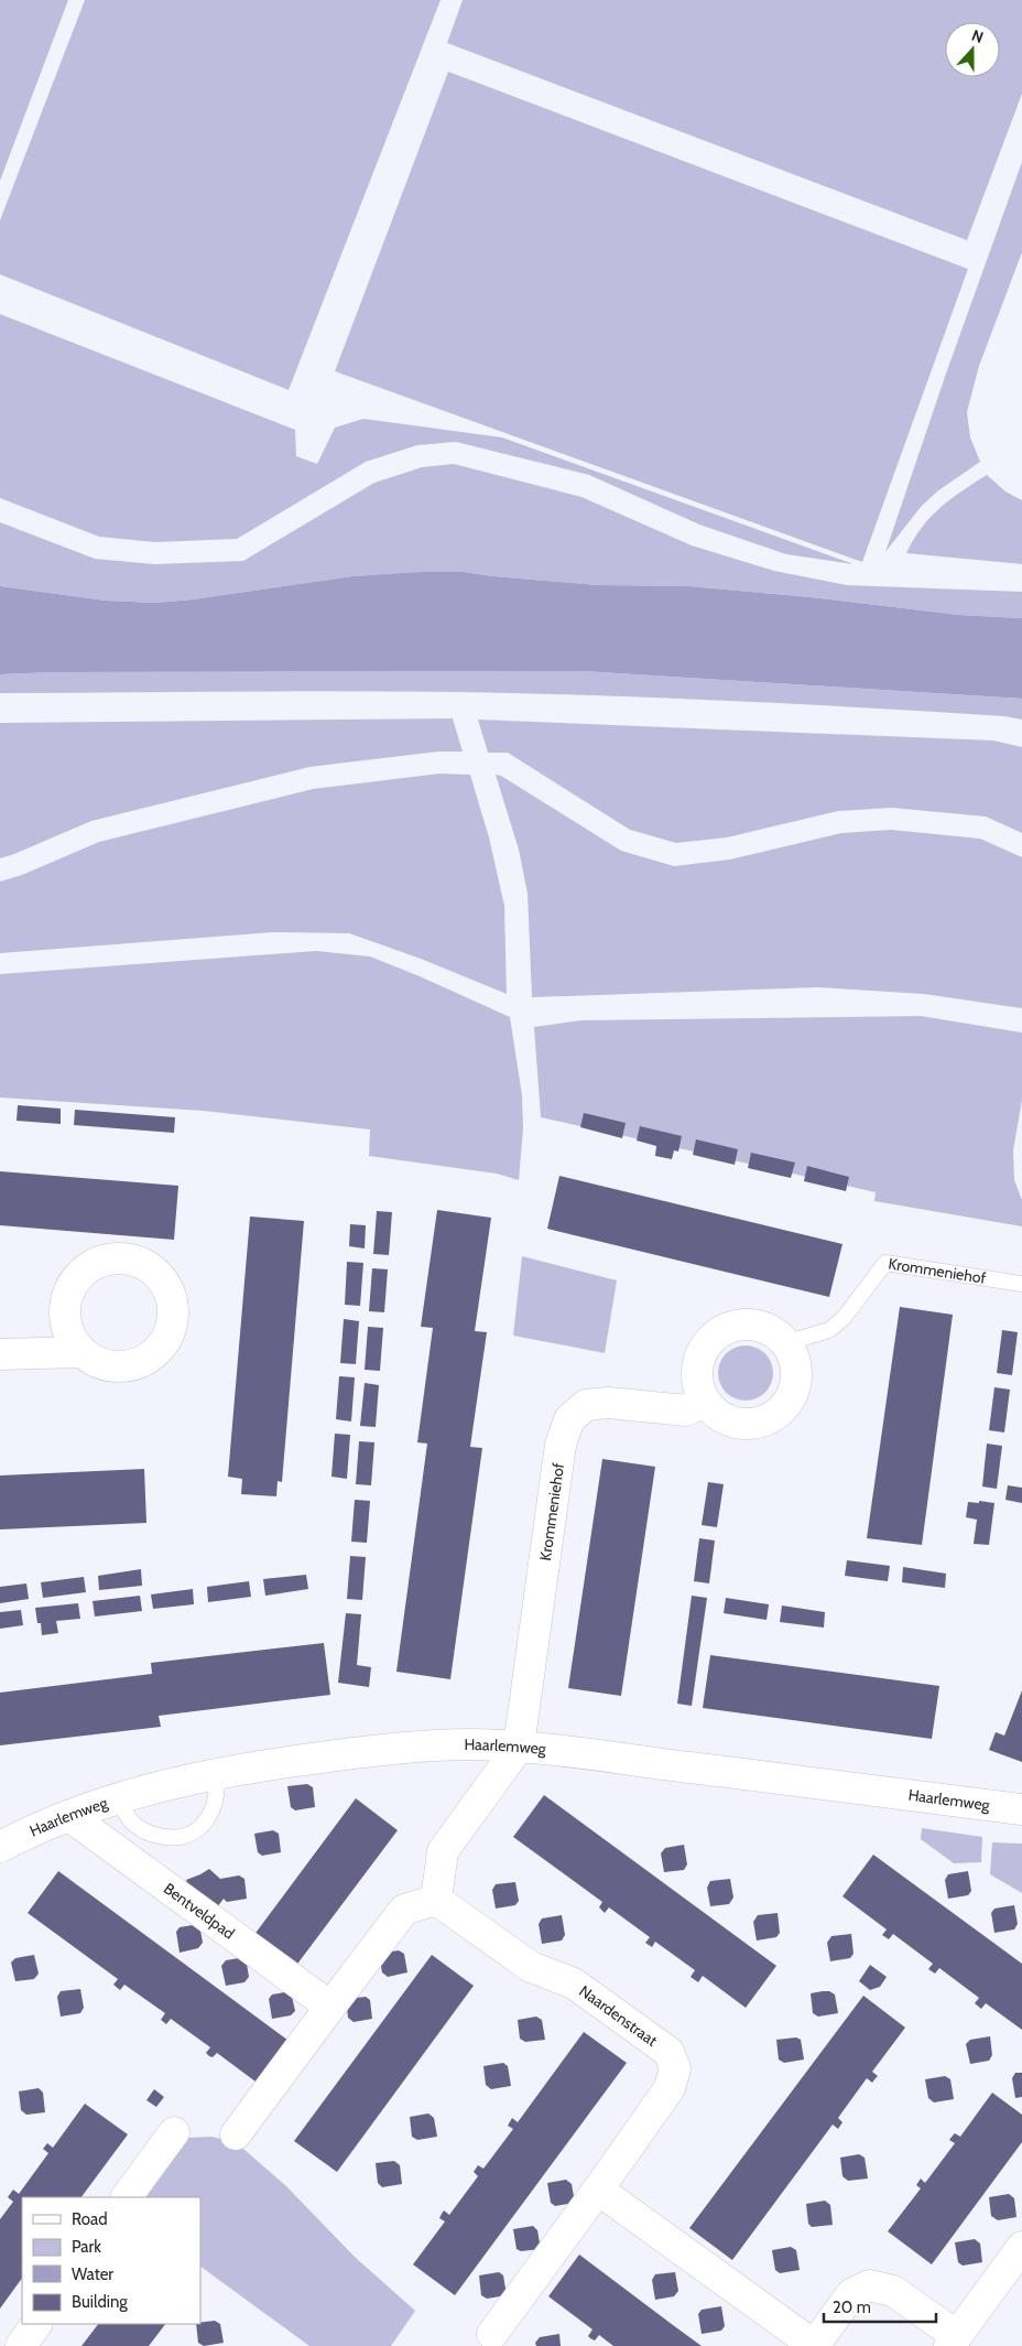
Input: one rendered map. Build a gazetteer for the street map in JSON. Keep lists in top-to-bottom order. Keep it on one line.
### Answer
{"streets":{"street":["Krommeniehof","Haarlemweg","Bentveldpad","Naardenstraat"]},"crossings":[["Krommeniehof","Haarlemweg"],["Haarlemweg","Bentveldpad"]],"legend":["Road","Park","Water","Building"],"scale_bar":"20 m","north":"top"}
